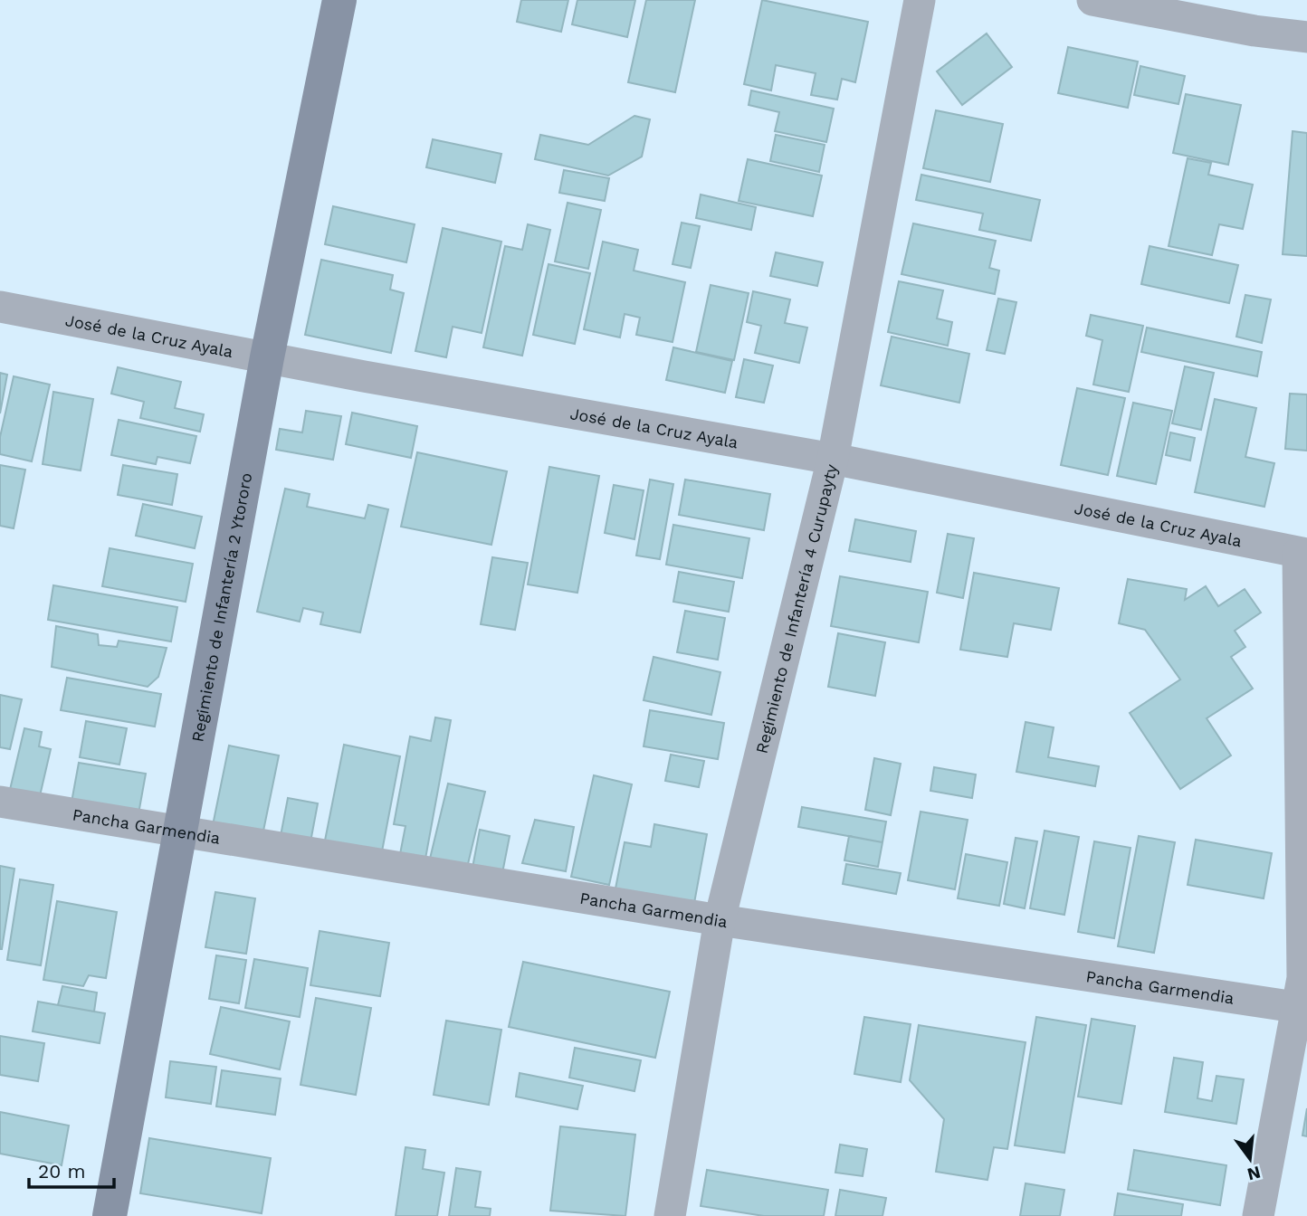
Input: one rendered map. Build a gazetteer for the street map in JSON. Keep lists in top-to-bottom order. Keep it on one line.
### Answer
{"streets":{"street":["José de la Cruz Ayala","Regimiento de Infantería 2 Ytororo","Regimiento de Infantería 4 Curupayty","Pancha Garmendia"]},"crossings":[["José de la Cruz Ayala","Regimiento de Infantería 2 Ytororo"],["José de la Cruz Ayala","Regimiento de Infantería 4 Curupayty"],["Regimiento de Infantería 2 Ytororo","Pancha Garmendia"],["Regimiento de Infantería 4 Curupayty","Pancha Garmendia"]],"scale_bar":"20 m","north":"bottom"}
